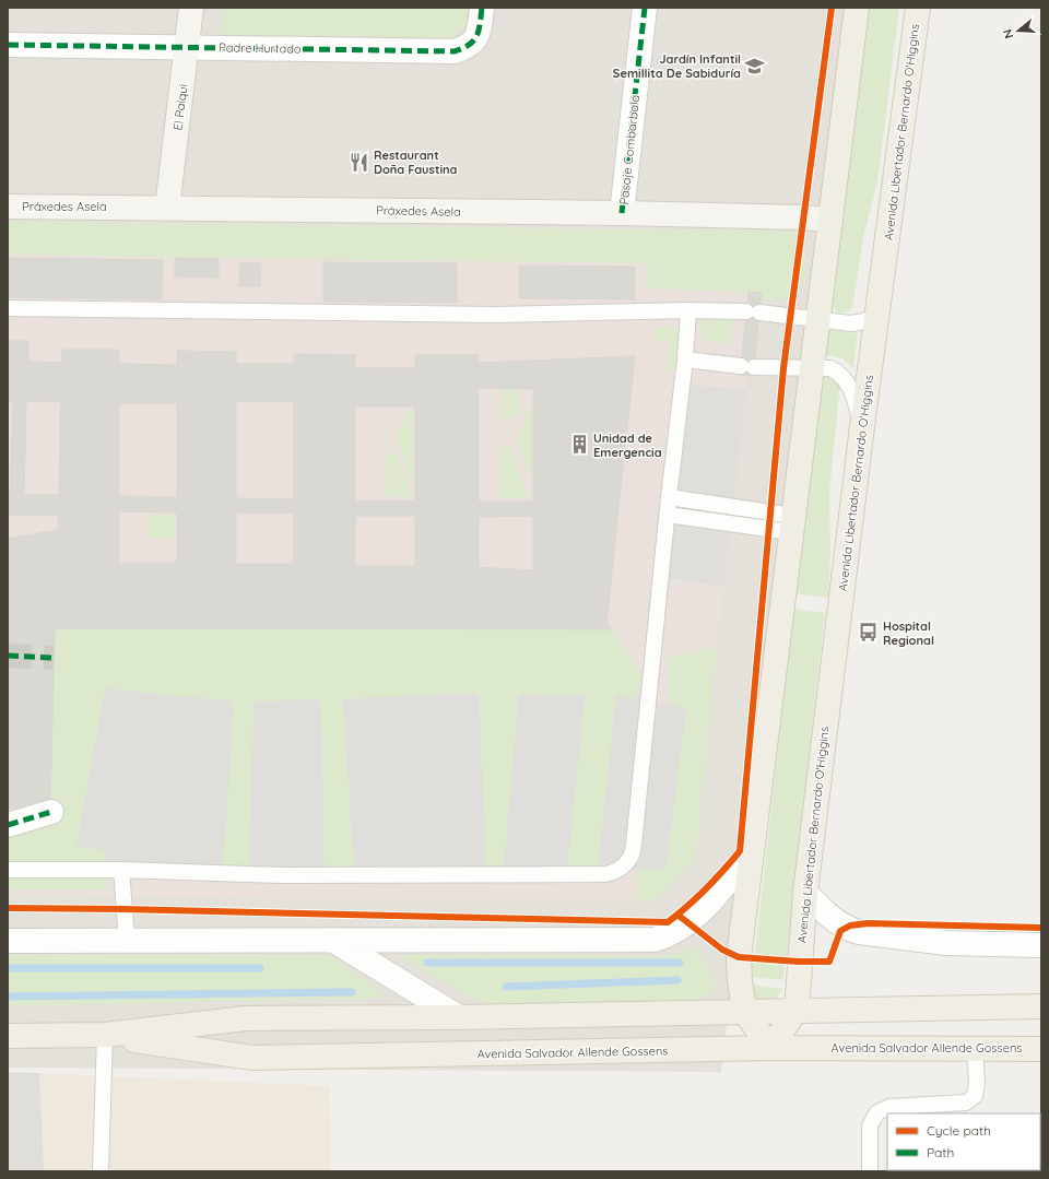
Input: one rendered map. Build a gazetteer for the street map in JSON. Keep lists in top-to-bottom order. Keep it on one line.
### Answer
{"streets":{"main road":["Avenida Libertador Bernardo O'Higgins","Avenida Salvador Allende Gossens"],"street":["Padre Hurtado","El Palqui","Pasaje Combarbalá","Práxedes Asela"]},"crossings":[["Padre Hurtado","El Palqui"],["El Palqui","Práxedes Asela"],["Avenida Libertador Bernardo O'Higgins","Avenida Salvador Allende Gossens"],["Pasaje Combarbalá","Práxedes Asela"]],"places":{"school or university":["Jardín Infantil Semillita De Sabiduría"],"restaurant":["Restaurant Doña Faustina"],"building":["Unidad de Emergencia"],"bus stop":["Hospital Regional"]},"legend":["Cycle path","Path"],"north":"left"}
